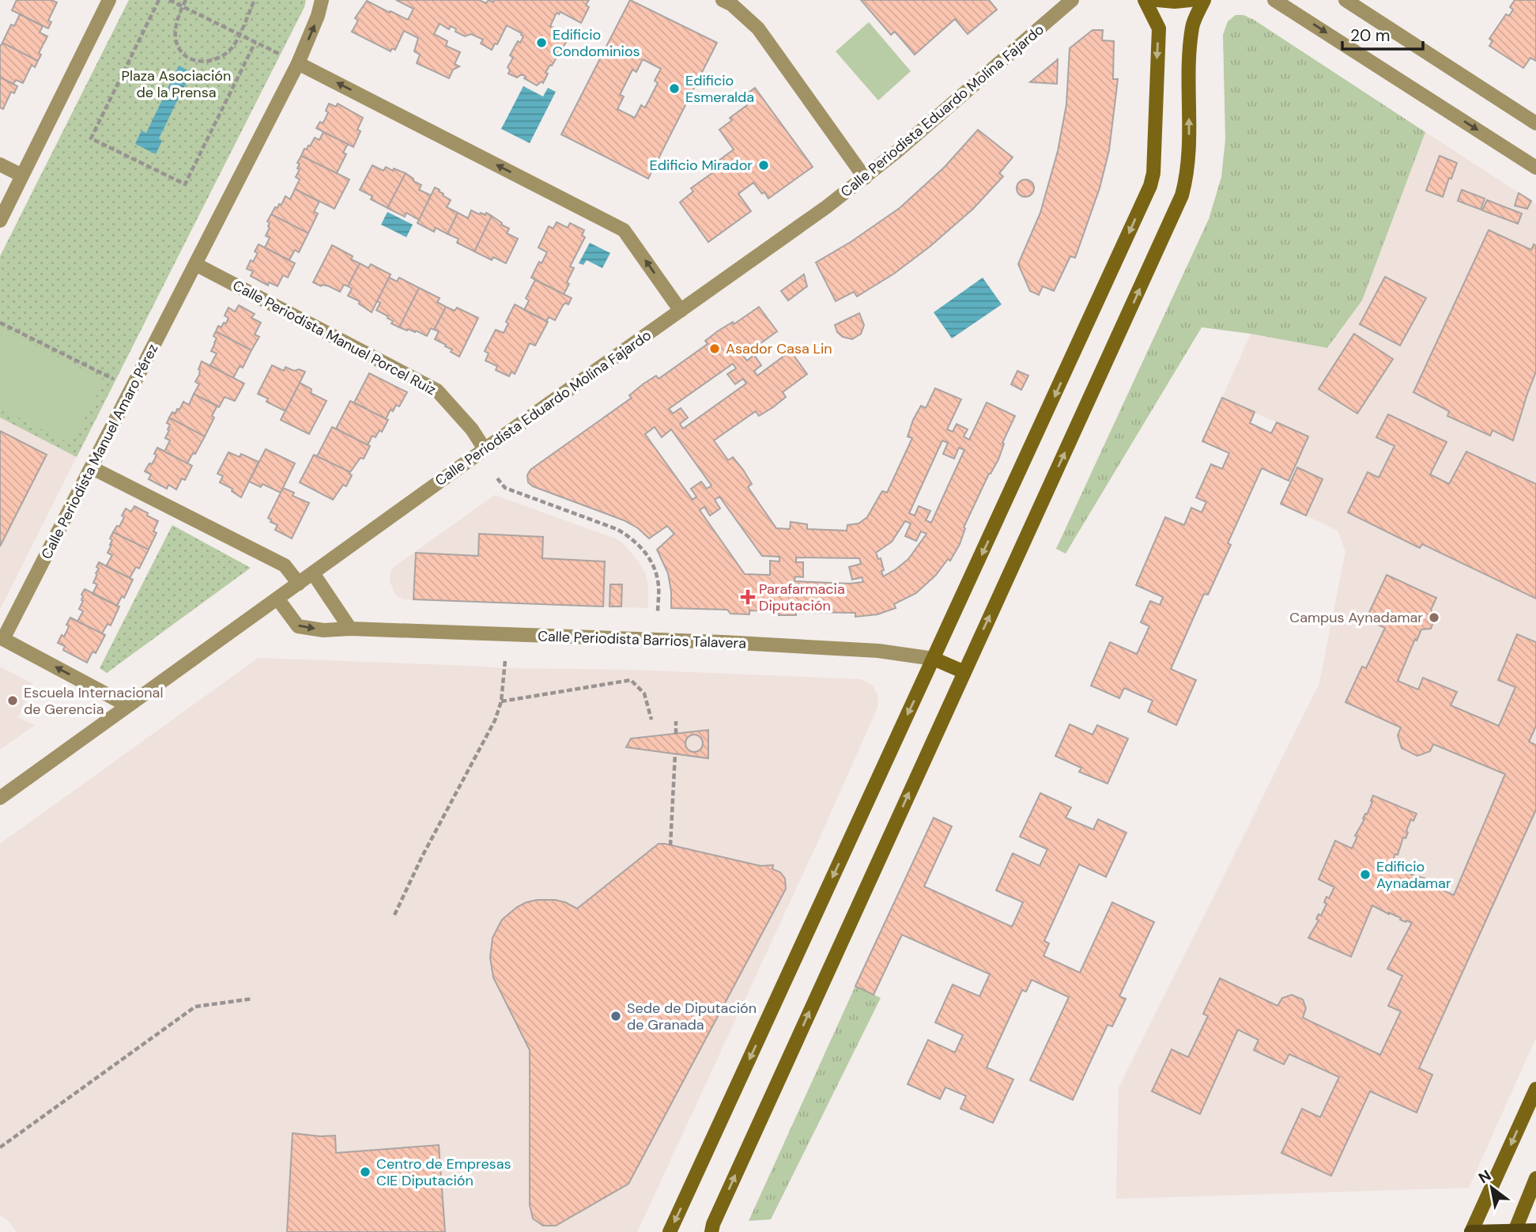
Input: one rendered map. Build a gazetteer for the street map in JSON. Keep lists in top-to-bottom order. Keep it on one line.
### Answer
{"streets":{"street":["Calle Periodista Eduardo Molina Fajardo","Calle Periodista Manuel Porcel Ruiz","Calle Periodista Manuel Amaro Pérez","Calle Periodista Barrios Talavera"]},"crossings":[["Calle Periodista Eduardo Molina Fajardo","Calle Periodista Manuel Porcel Ruiz"],["Calle Periodista Eduardo Molina Fajardo","Calle Periodista Barrios Talavera"],["Calle Periodista Manuel Porcel Ruiz","Calle Periodista Manuel Amaro Pérez"]],"parks":["Plaza Asociación de la Prensa"],"places":{"other":["Edificio Condominios","Edificio Esmeralda","Edificio Mirador","Asador Casa Lin","Campus Aynadamar","Escuela Internacional de Gerencia","Edificio Aynadamar","Sede de Diputación de Granada","Centro de Empresas CIE Diputación"],"health":["Parafarmacia Diputación"]},"scale_bar":"20 m","north":"top left"}
